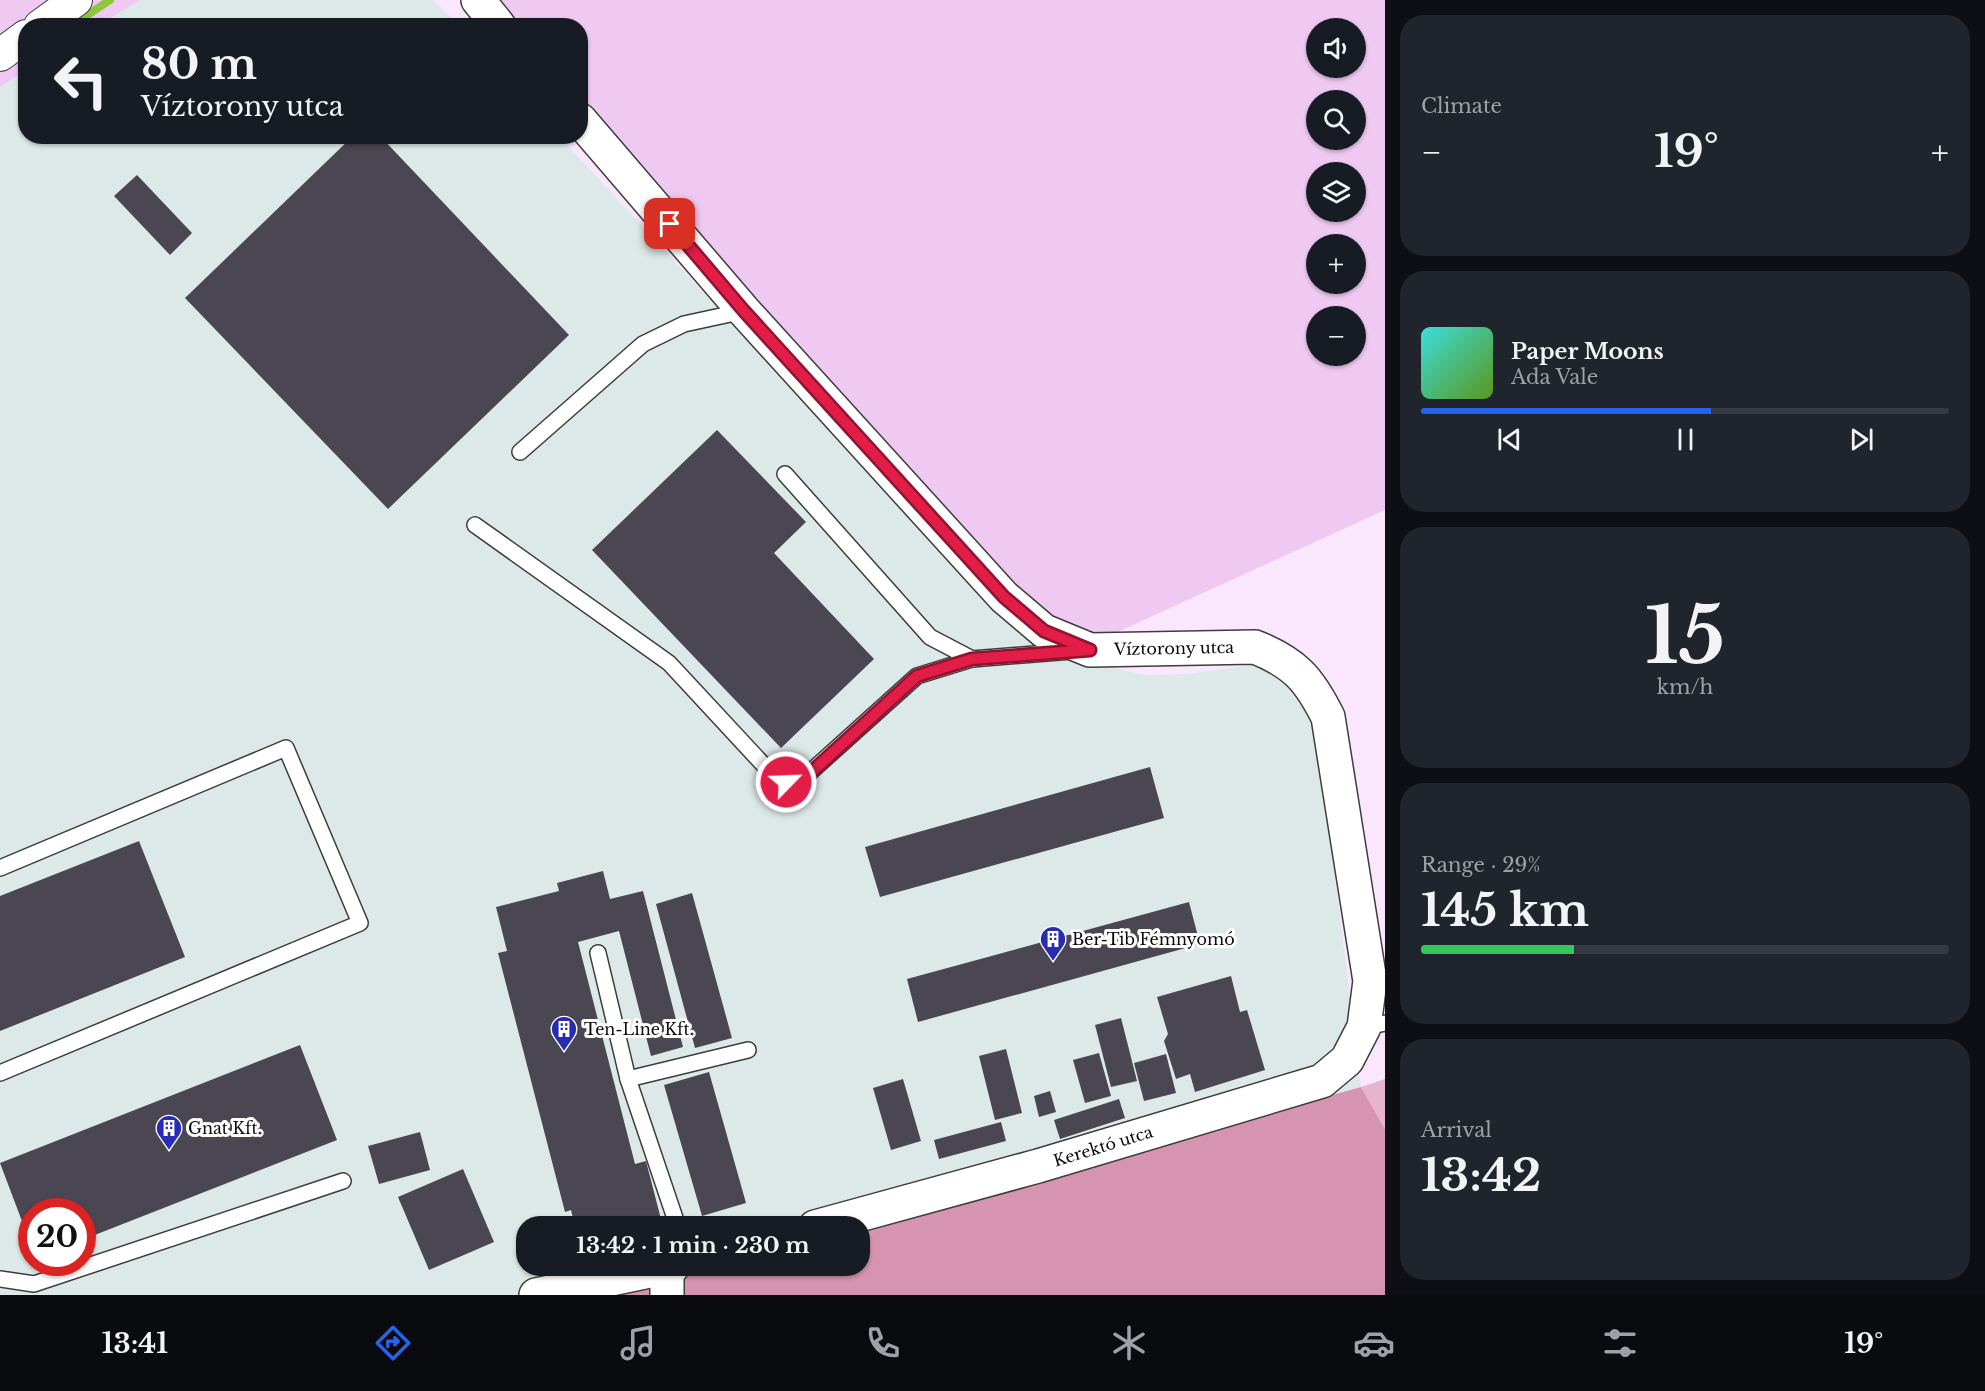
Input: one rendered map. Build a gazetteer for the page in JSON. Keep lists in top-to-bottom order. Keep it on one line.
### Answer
{"streets":{"street":["Víztorony utca","Kerektó utca"]},"crossings":[["Víztorony utca","Kerektó utca"]],"places":{"building":["Ber-Tib Fémnyomó","Ten-Line Kft.","Gnat Kft."]},"page":{"tile":["Climate",["15","km/h"],["Range · 29%","145 km"],["Arrival","13:42"]],"map_buttons":["+","−"],"turn":["80 m","Víztorony utca"],"heat":["−","19°","+"],"song":["Paper Moons","Ada Vale"],"limit":"20","trip":"13:42 · 1 min · 230 m","tabs":["13:41","19°"]}}
